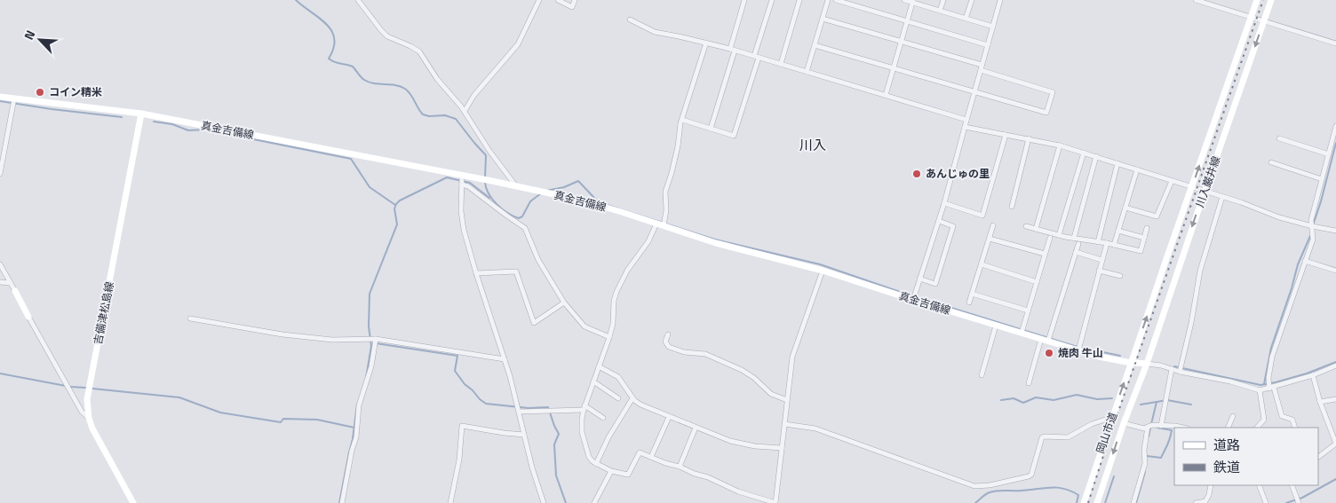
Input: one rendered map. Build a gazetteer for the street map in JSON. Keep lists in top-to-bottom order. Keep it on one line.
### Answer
{"streets":{"main road":["真金吉備線","川入巌井線","吉備津松島線","岡山市道"]},"crossings":[["真金吉備線","川入巌井線"],["真金吉備線","吉備津松島線"],["真金吉備線","岡山市道"],["川入巌井線","岡山市道"]],"districts":["川入"],"places":["コイン精米","あんじゅの里","焼肉 牛山"],"legend":["道路","鉄道"],"north":"top left"}
